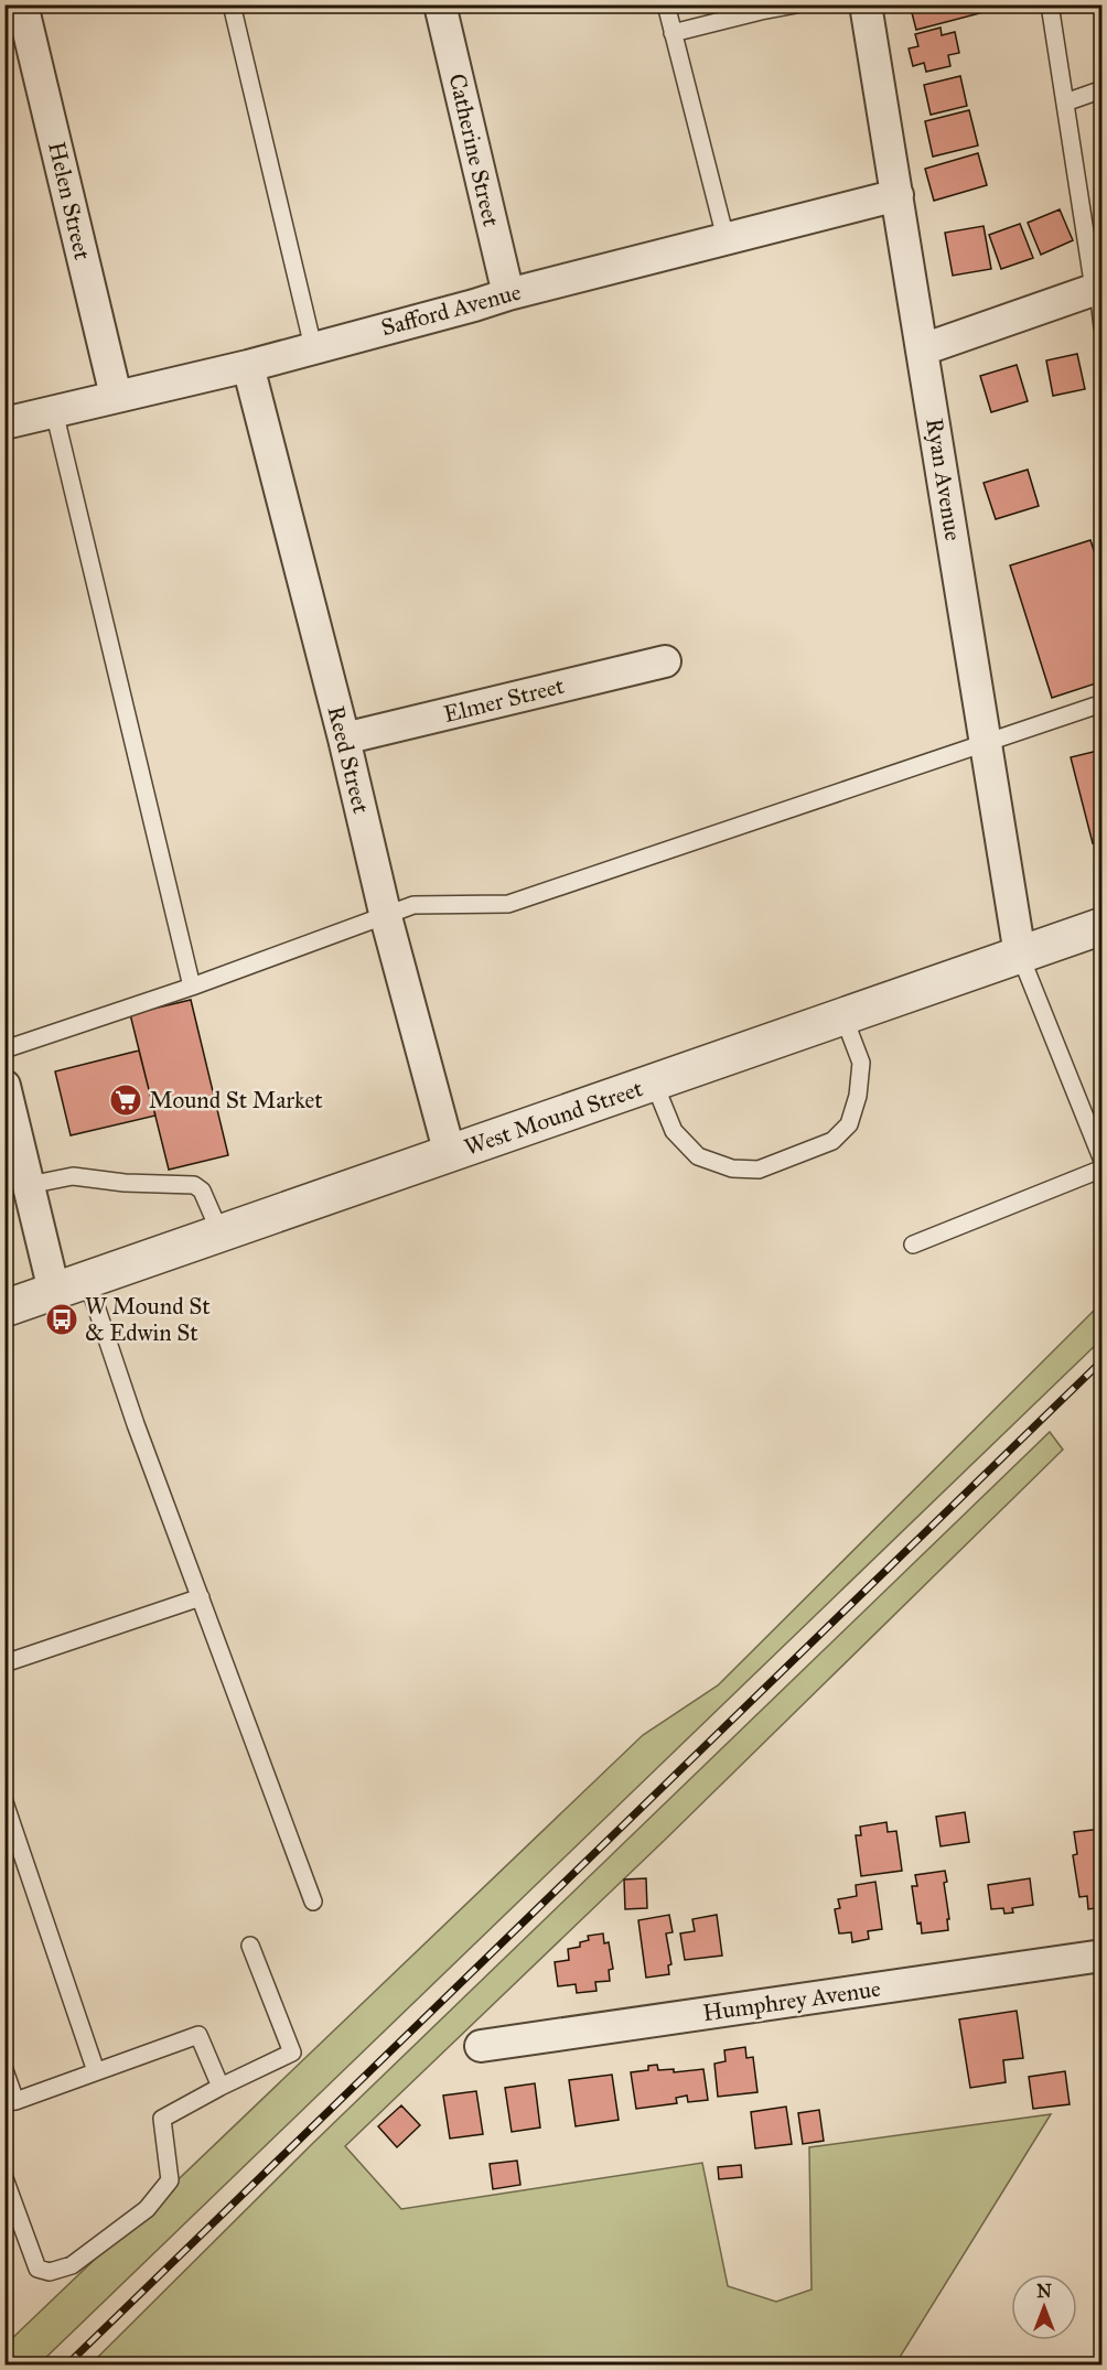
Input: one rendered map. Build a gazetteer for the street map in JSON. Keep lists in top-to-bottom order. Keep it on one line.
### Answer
{"streets":{"street":["Catherine Street","Helen Street","Safford Avenue","Ryan Avenue","Elmer Street","Reed Street","West Mound Street","Humphrey Avenue"]},"crossings":[["Catherine Street","Safford Avenue"],["Helen Street","Safford Avenue"],["Safford Avenue","Ryan Avenue"],["Safford Avenue","Reed Street"],["Ryan Avenue","West Mound Street"],["Elmer Street","Reed Street"],["Reed Street","West Mound Street"]],"places":{"supermarket":["Mound St Market"],"bus stop":["W Mound St & Edwin St"]},"north":"top"}
